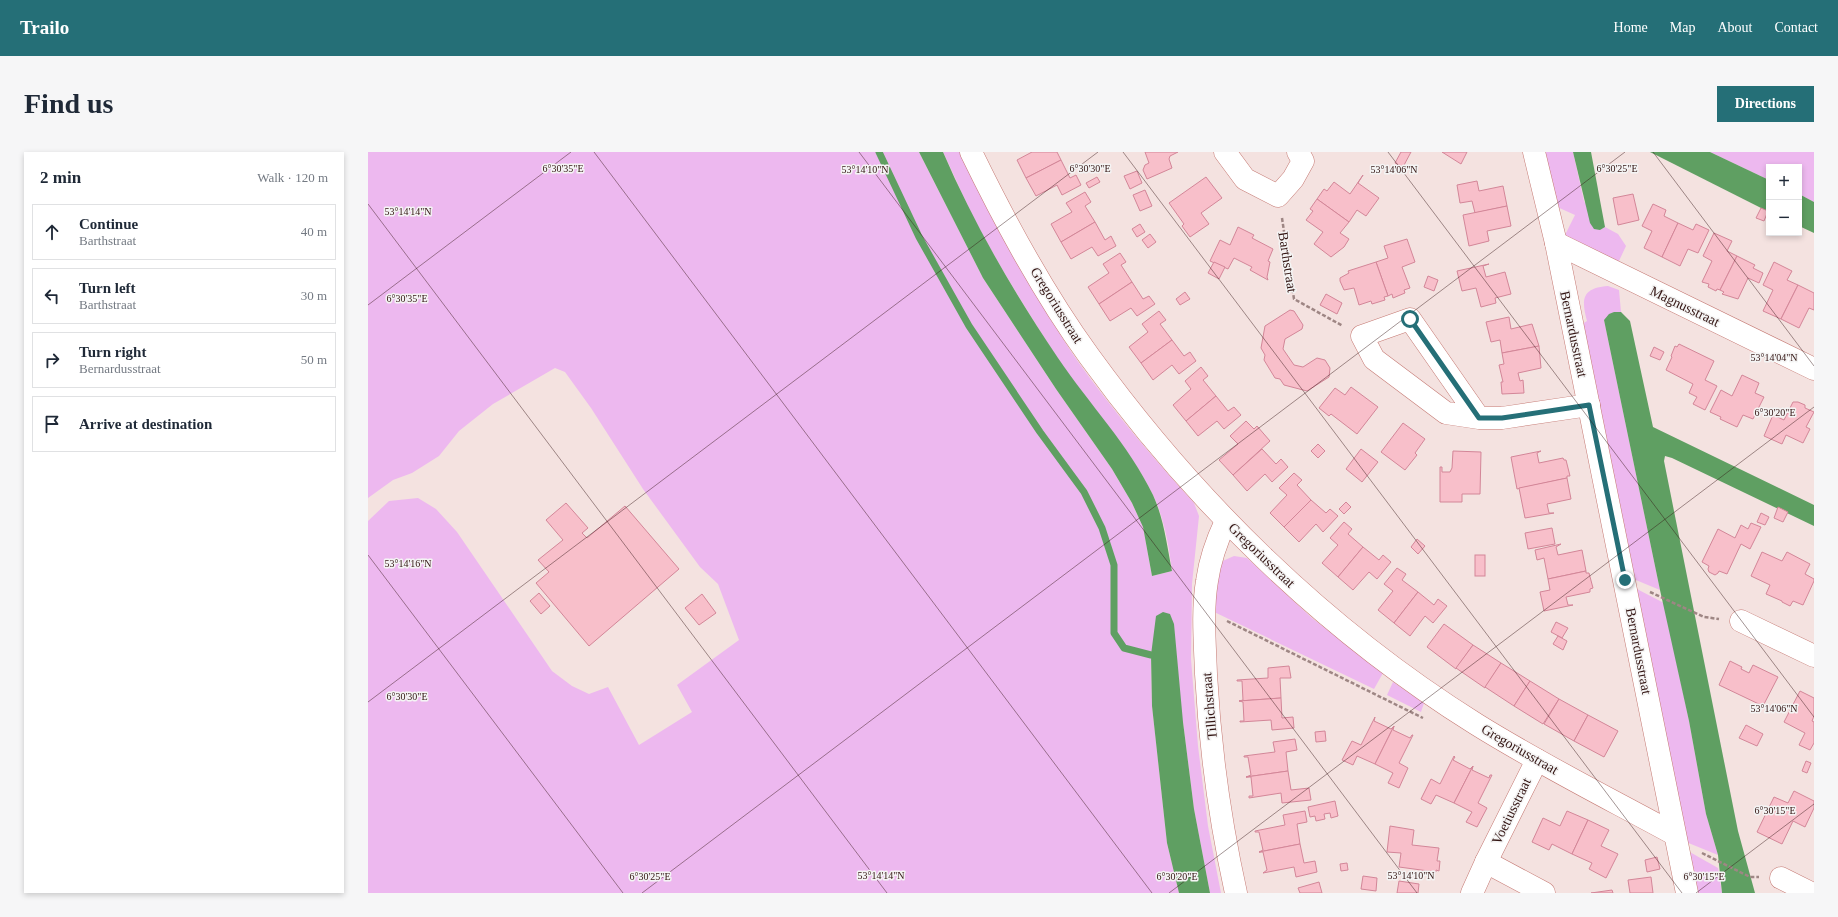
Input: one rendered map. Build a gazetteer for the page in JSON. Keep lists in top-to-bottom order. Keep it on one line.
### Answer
{"streets":{"street":["Gregoriusstraat","Magnusstraat","Bernardusstraat","Tillichstraat","Voetiusstraat"],"path":["Barthstraat"]},"crossings":[["Gregoriusstraat","Bernardusstraat"],["Gregoriusstraat","Tillichstraat"],["Gregoriusstraat","Voetiusstraat"],["Magnusstraat","Bernardusstraat"]],"page":{"header":"Trailo","nav":["Home","Map","About","Contact"],"buttons":"Directions","title":"Find us","heading":["2 min","Walk · 120 m"],"map_buttons":["+","−"],"list":[["Continue","Barthstraat","40 m"],["Turn left","Barthstraat","30 m"],["Turn right","Bernardusstraat","50 m"],"Arrive at destination"]},"coordinates":["6°30'35\"E","6°30'30\"E","6°30'25\"E","53°14'10\"N","53°14'06\"N","53°14'14\"N","53°14'04\"N","6°30'20\"E","53°14'16\"N","6°30'15\"E"]}
